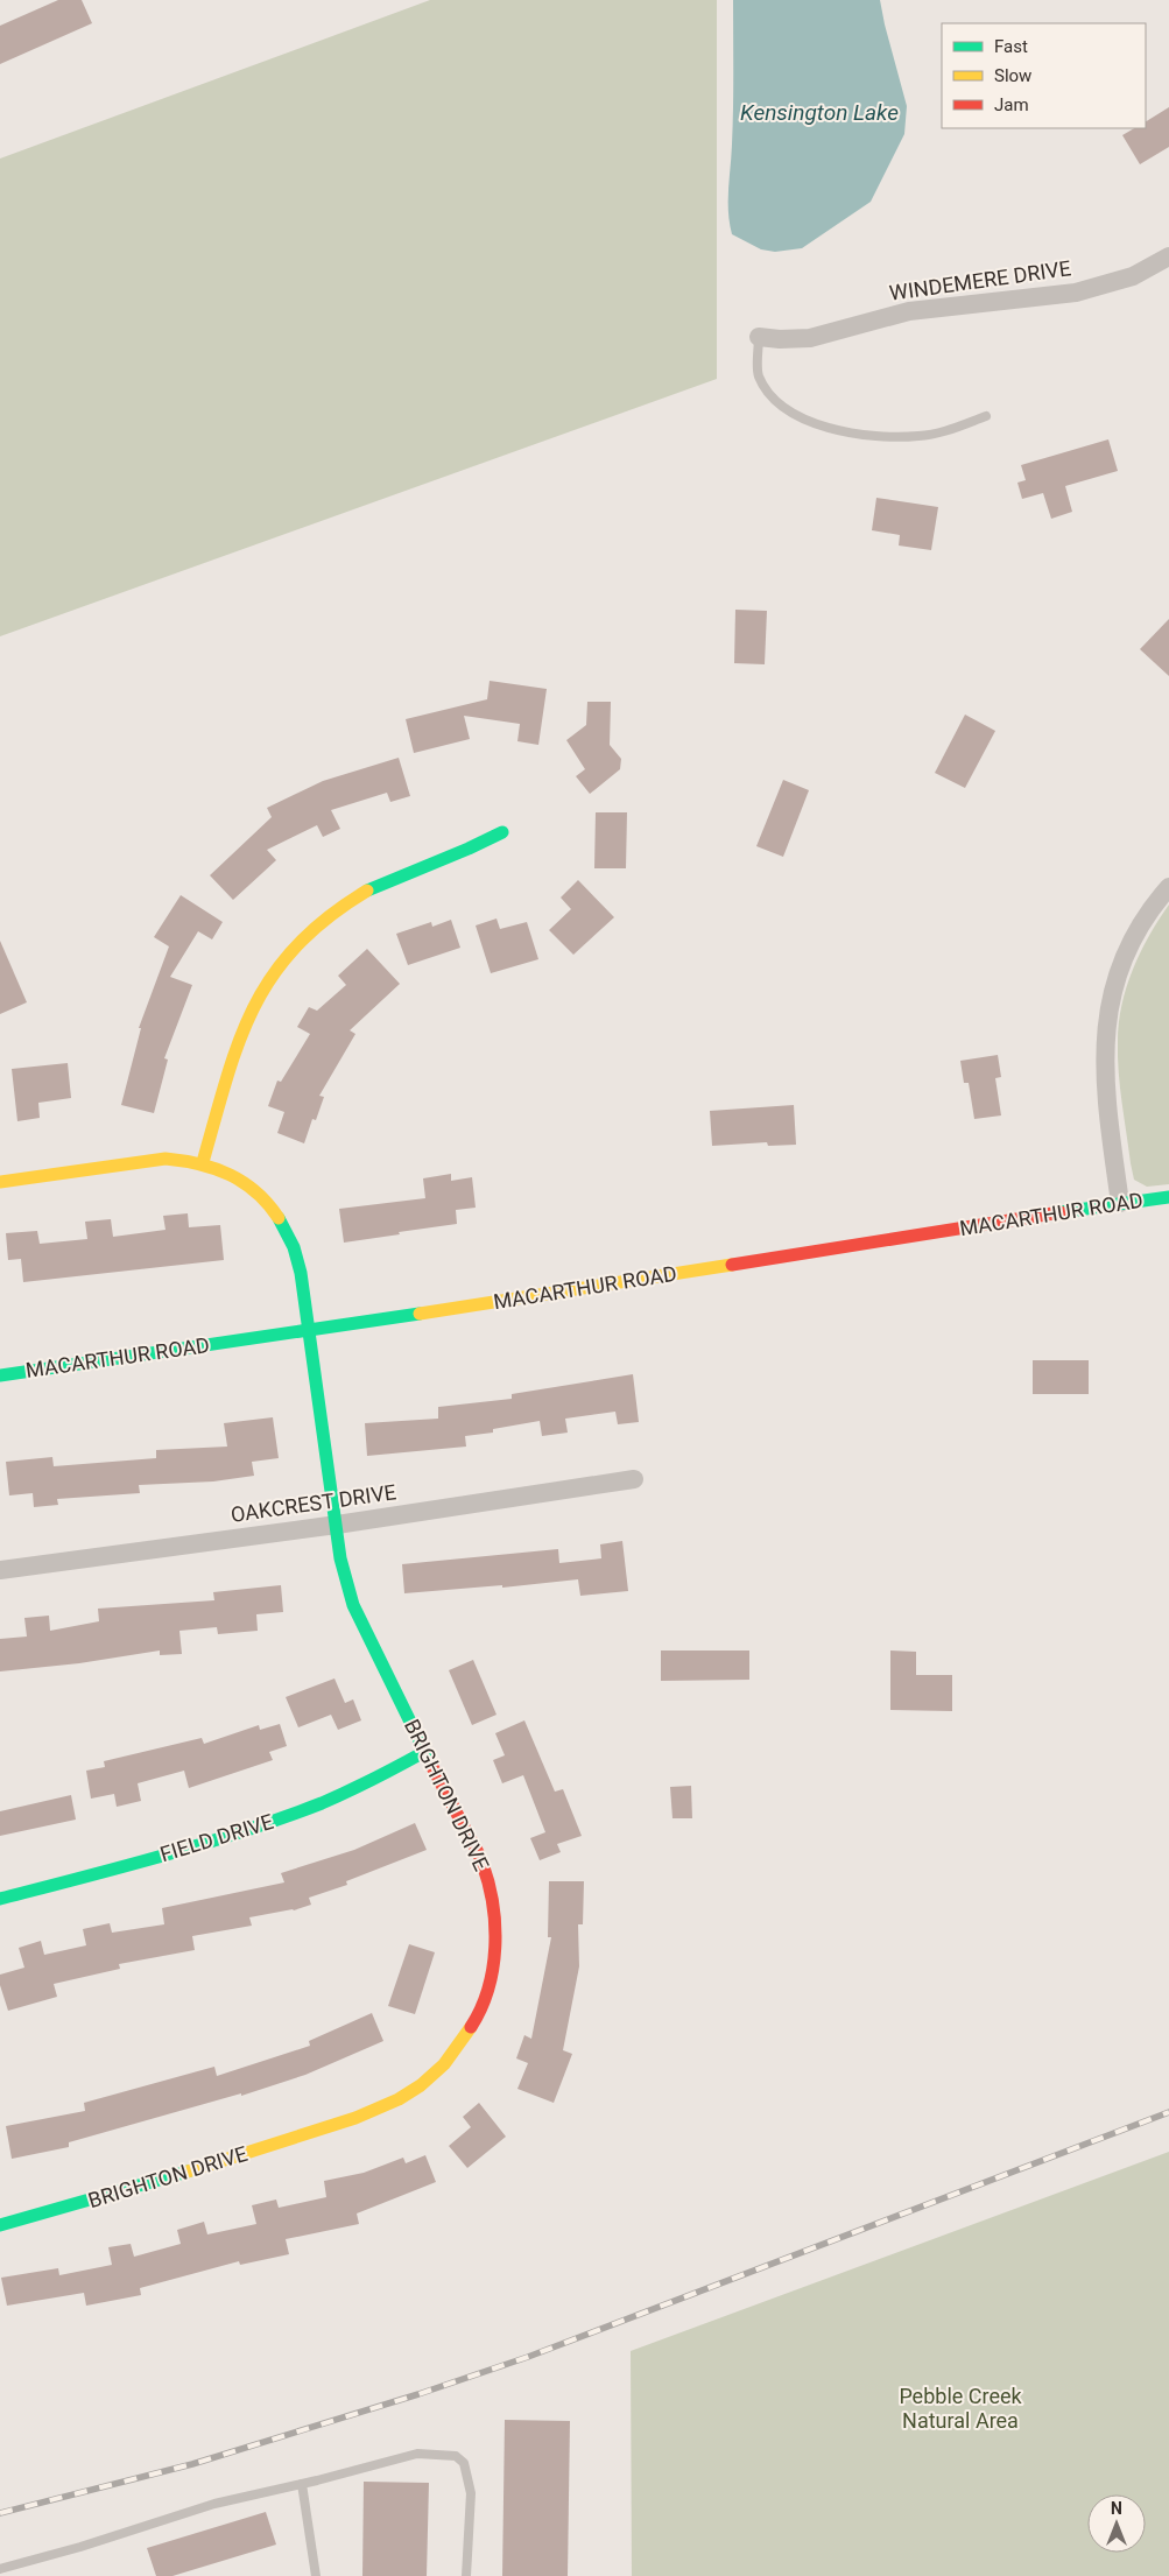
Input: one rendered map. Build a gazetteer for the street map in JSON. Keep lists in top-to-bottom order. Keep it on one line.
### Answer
{"streets":{"street":["WINDEMERE DRIVE","MACARTHUR ROAD","OAKCREST DRIVE","BRIGHTON DRIVE","FIELD DRIVE"]},"crossings":[["MACARTHUR ROAD","BRIGHTON DRIVE"],["OAKCREST DRIVE","BRIGHTON DRIVE"],["BRIGHTON DRIVE","FIELD DRIVE"]],"water":["Kensington Lake"],"parks":["Pebble Creek Natural Area"],"legend":["Fast","Slow","Jam"],"north":"top"}
